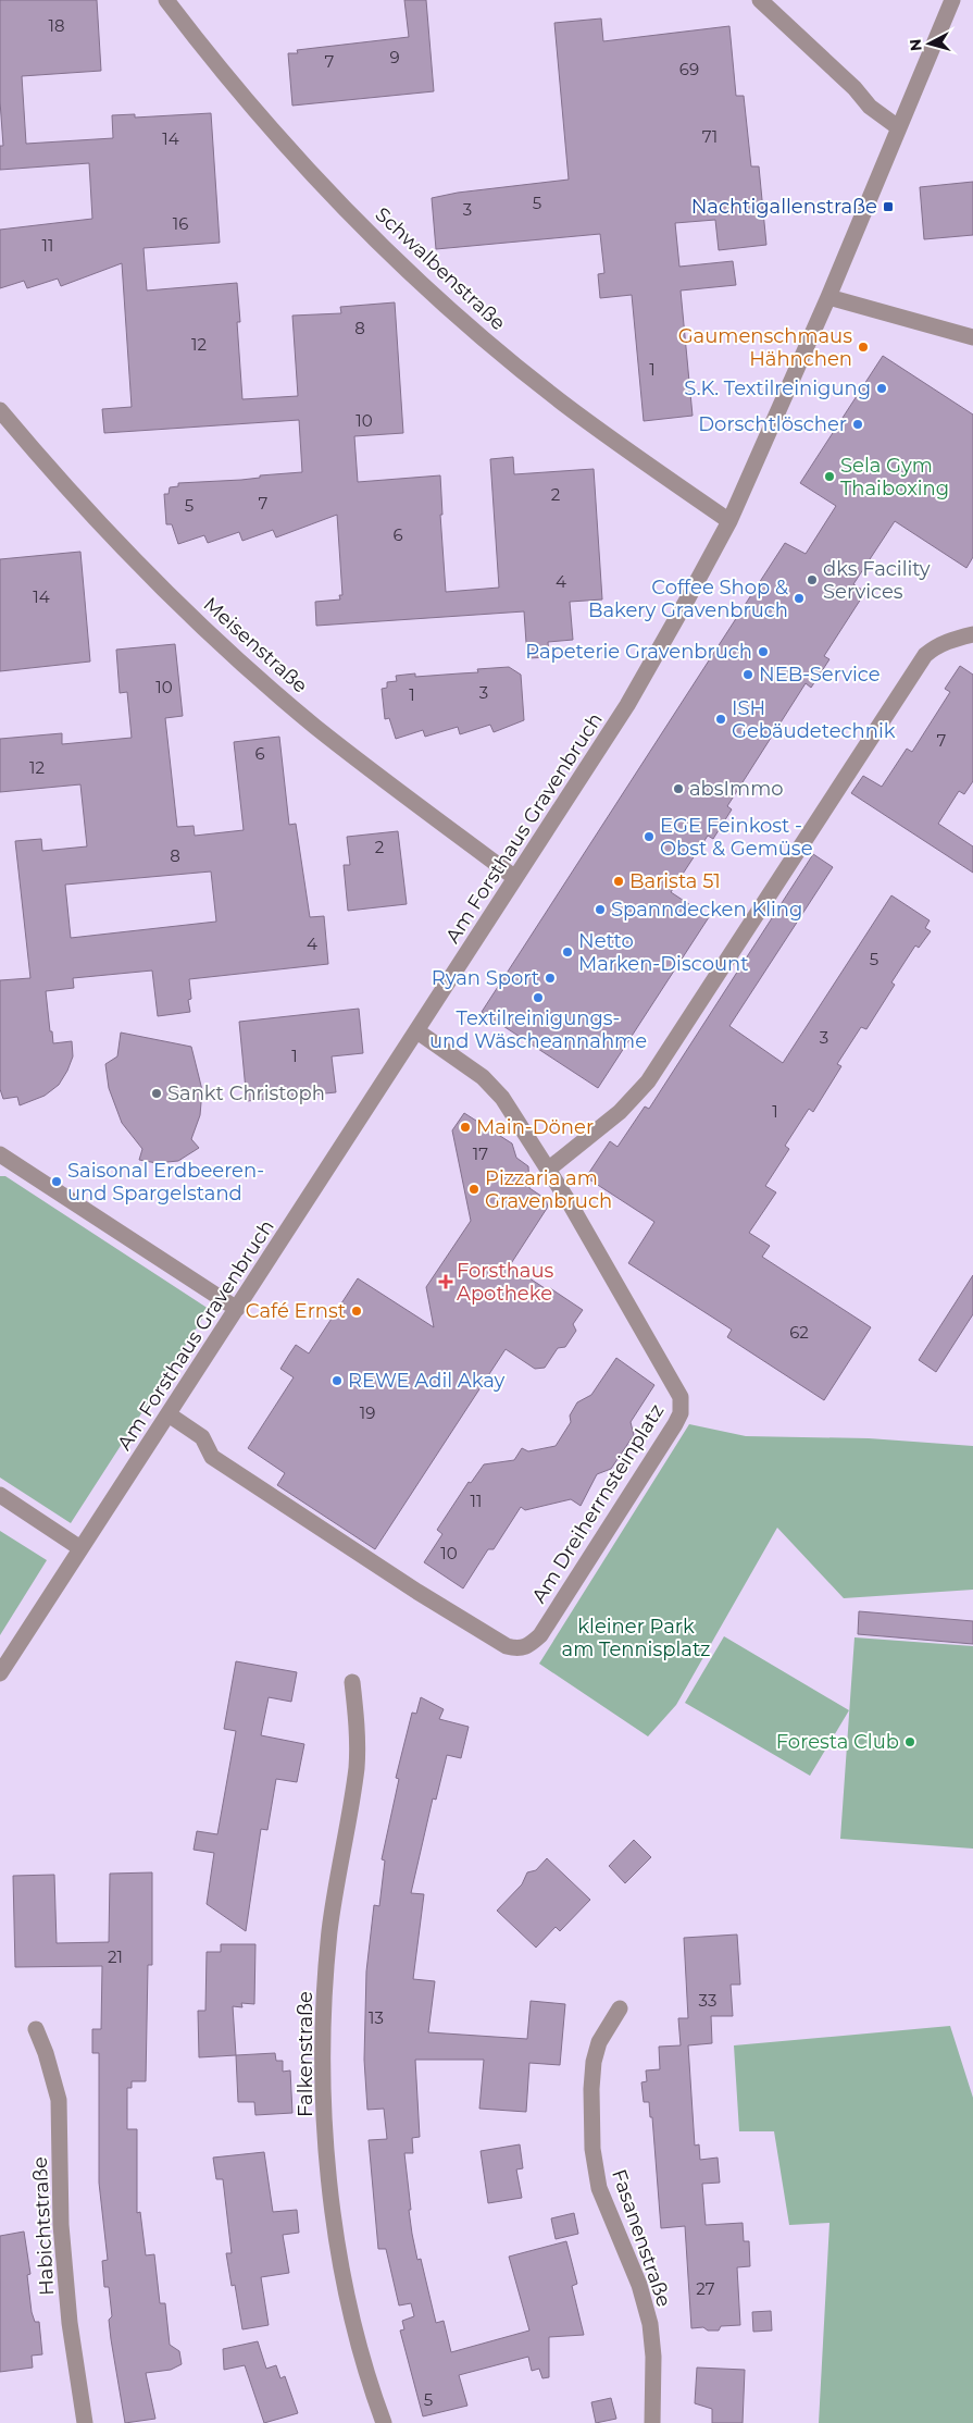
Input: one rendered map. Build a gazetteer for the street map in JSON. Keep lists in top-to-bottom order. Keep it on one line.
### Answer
{"streets":{"street":["Schwalbenstraße","Meisenstraße","Am Forsthaus Gravenbruch","Am Dreiherrnsteinplatz","Falkenstraße","Habichtstraße","Fasanenstraße"]},"crossings":[["Schwalbenstraße","Am Forsthaus Gravenbruch"],["Meisenstraße","Am Forsthaus Gravenbruch"],["Am Forsthaus Gravenbruch","Am Dreiherrnsteinplatz"]],"parks":["kleiner Park am Tennisplatz"],"places":{"transit":["Nachtigallenstraße"],"other":["Gaumenschmaus Hähnchen","S.K. Textilreinigung","Dorschtlöscher","Sela Gym Thaiboxing","dks Facility Services","Coffee Shop & Bakery Gravenbruch","Papeterie Gravenbruch","NEB-Service","ISH Gebäudetechnik","absImmo","EGE Feinkost - Obst & Gemüse","Barista 51","Spanndecken Kling","Netto Marken-Discount","Ryan Sport","Textilreinigungs- und Wäscheannahme","Sankt Christoph","Main-Döner","Saisonal Erdbeeren- und Spargelstand","Pizzaria am Gravenbruch","Café Ernst","REWE Adil Akay","Foresta Club"],"health":["Forsthaus Apotheke"]},"house_numbers":["18","9","7","69","71","14","5","3","16","11","8","12","1","10","2","7","5","6","4","14","10","3","1","7","6","12","2","8","4","5","3","1","1","17","62","19","11","10","21","33","13","27","5"],"north":"left"}
